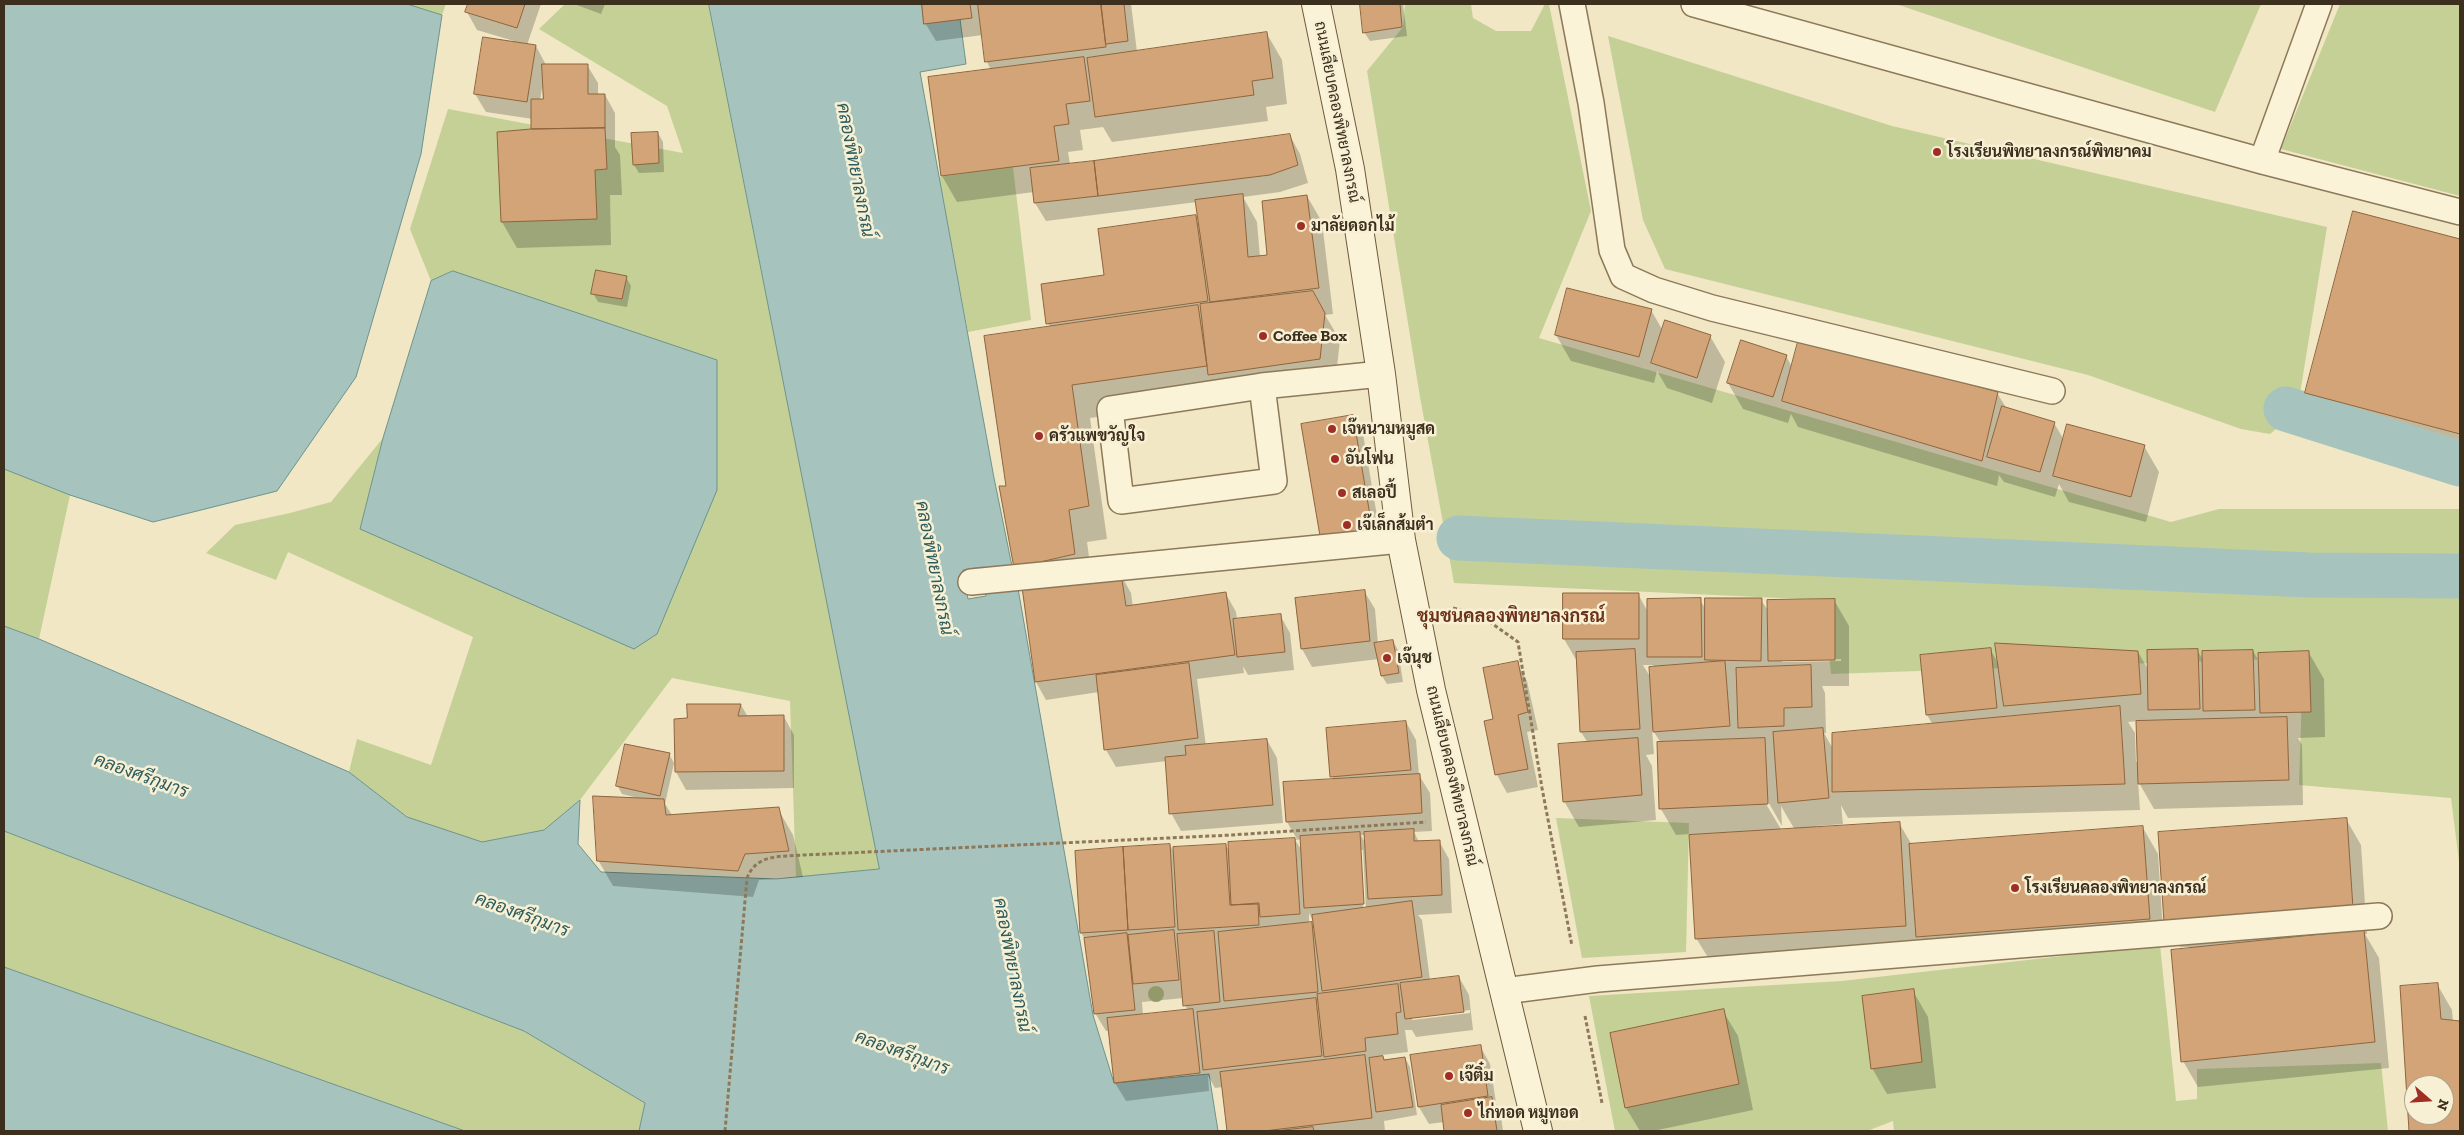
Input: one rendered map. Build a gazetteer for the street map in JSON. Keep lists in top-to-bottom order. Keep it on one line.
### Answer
{"streets":{"main road":["ถนนเลียบคลองพิทยาลงกรณ์"]},"districts":["ชุมชนคลองพิทยาลงกรณ์"],"water":["คลองพิทยาลงกรณ์","คลองศรีกุมาร"],"places":["โรงเรียนพิทยาลงกรณ์พิทยาคม","มาลัยดอกไม้","Coffee Box","เจ๊หนามหมูสด","ครัวแพขวัญใจ","อันโฟน","สเลอปี้","เจ๊เล็กส้มตำ","เจ๊นุช","โรงเรียนคลองพิทยาลงกรณ์","เจ๊ติ๋ม","ไก่ทอด หมูทอด"],"north":"right"}
